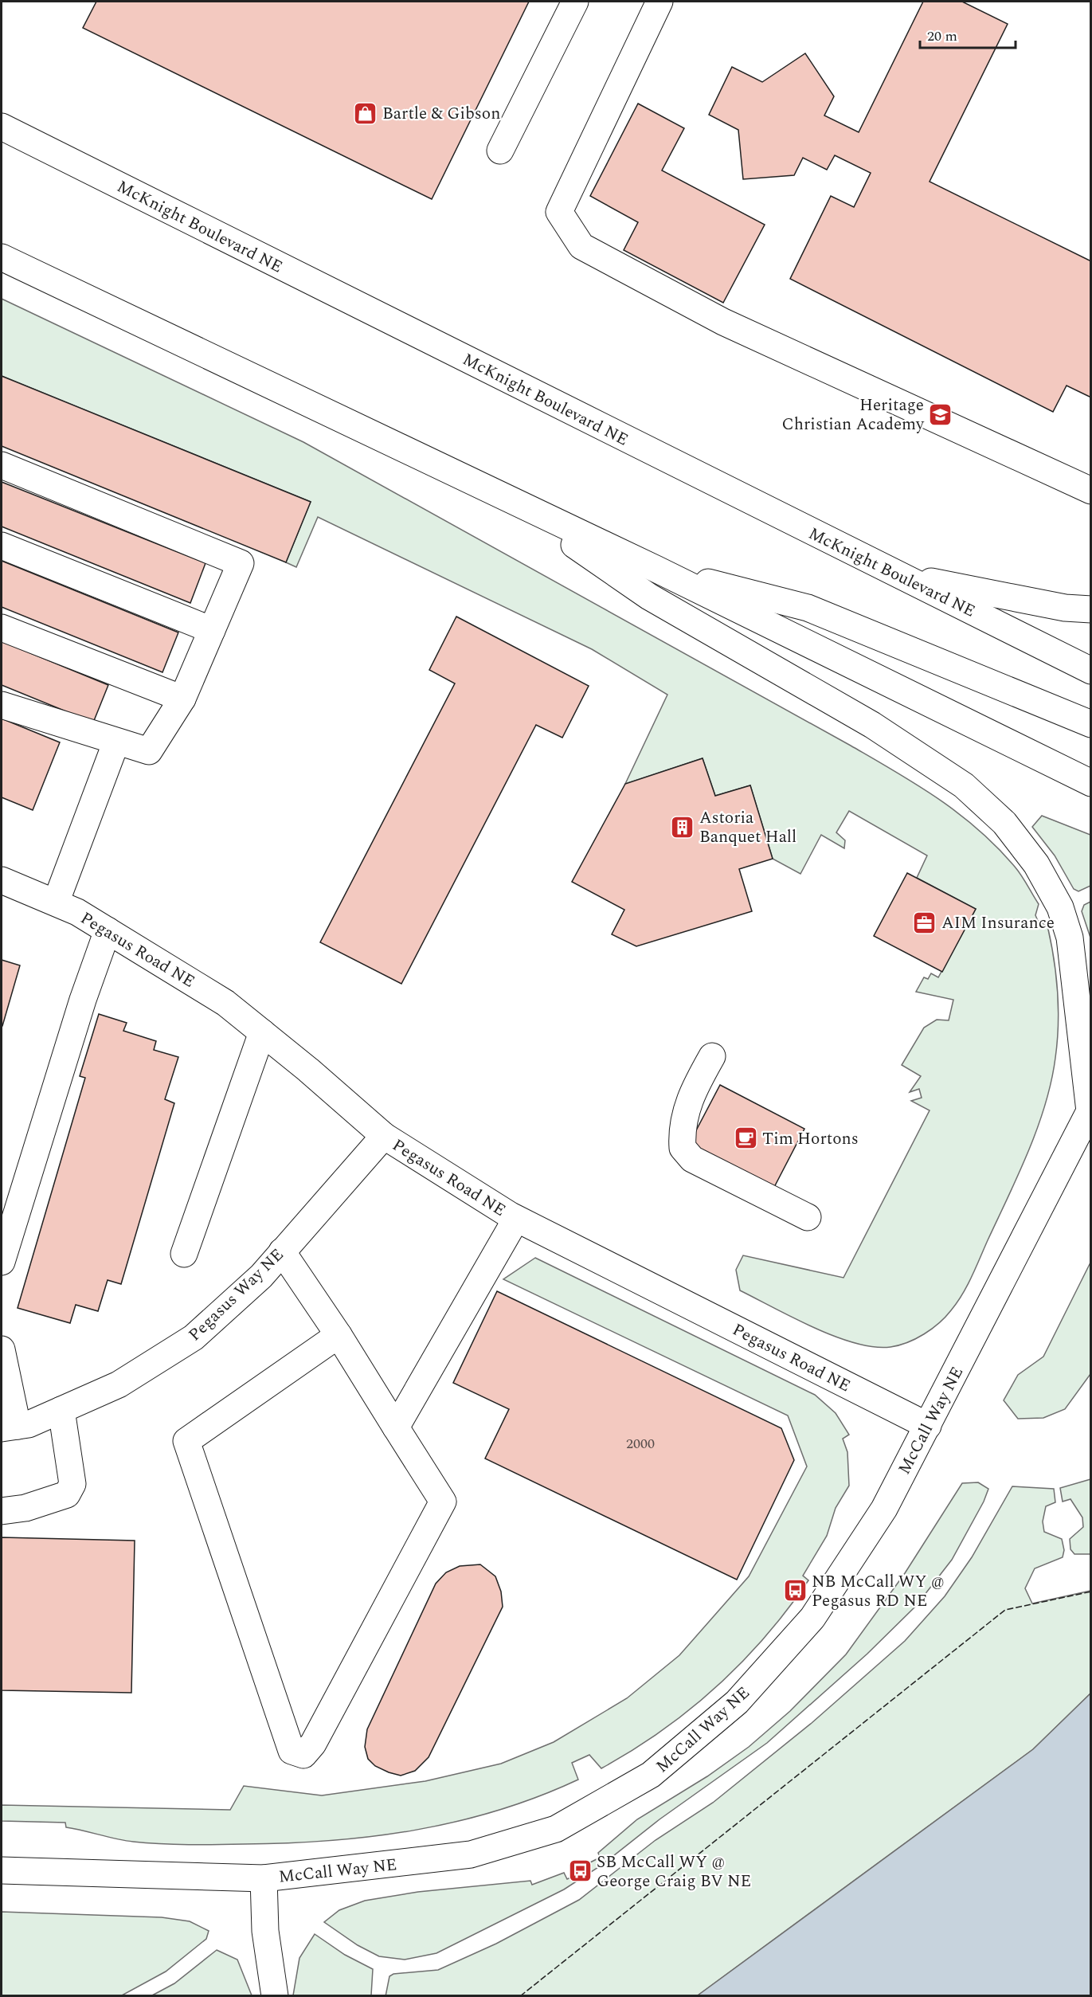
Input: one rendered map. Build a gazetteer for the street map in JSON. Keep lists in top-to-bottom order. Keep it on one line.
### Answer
{"streets":{"main road":["McKnight Boulevard NE","Pegasus Road NE","Pegasus Way NE","McCall Way NE"]},"crossings":[["Pegasus Road NE","Pegasus Way NE"],["Pegasus Road NE","McCall Way NE"]],"places":{"shop":["Bartle & Gibson"],"school or university":["Heritage Christian Academy"],"building":["Astoria Banquet Hall"],"office":["AIM Insurance"],"cafe":["Tim Hortons"],"bus stop":["NB McCall WY @ Pegasus RD NE","SB McCall WY @ George Craig BV NE"]},"house_numbers":["2000"],"scale_bar":"20 m"}
